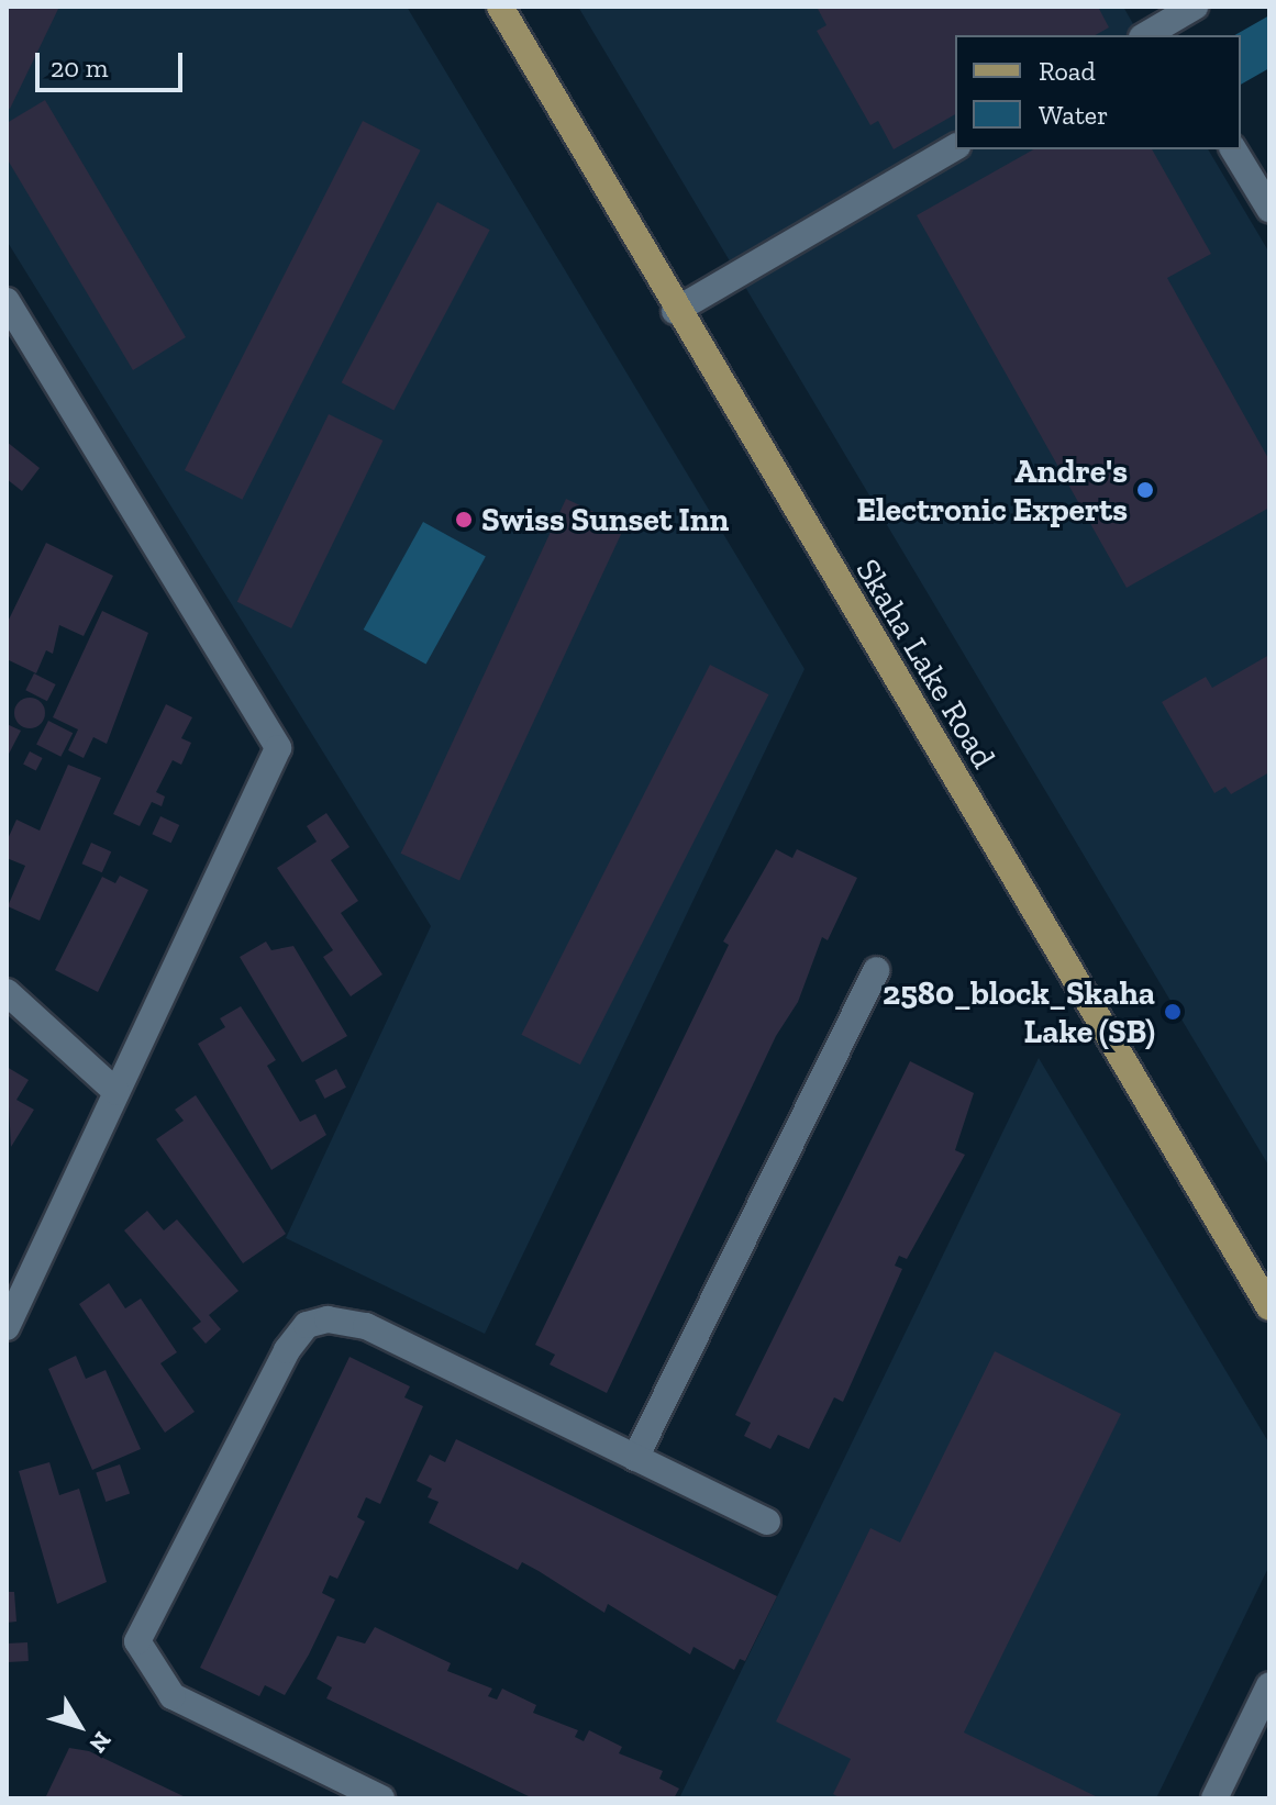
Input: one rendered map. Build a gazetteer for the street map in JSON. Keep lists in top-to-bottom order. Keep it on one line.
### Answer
{"streets":{"main road":["Skaha Lake Road"]},"places":["Andre's Electronic Experts","Swiss Sunset Inn","2580_block_Skaha Lake (SB)"],"legend":["Road","Water"],"scale_bar":"20 m","north":"bottom right"}
